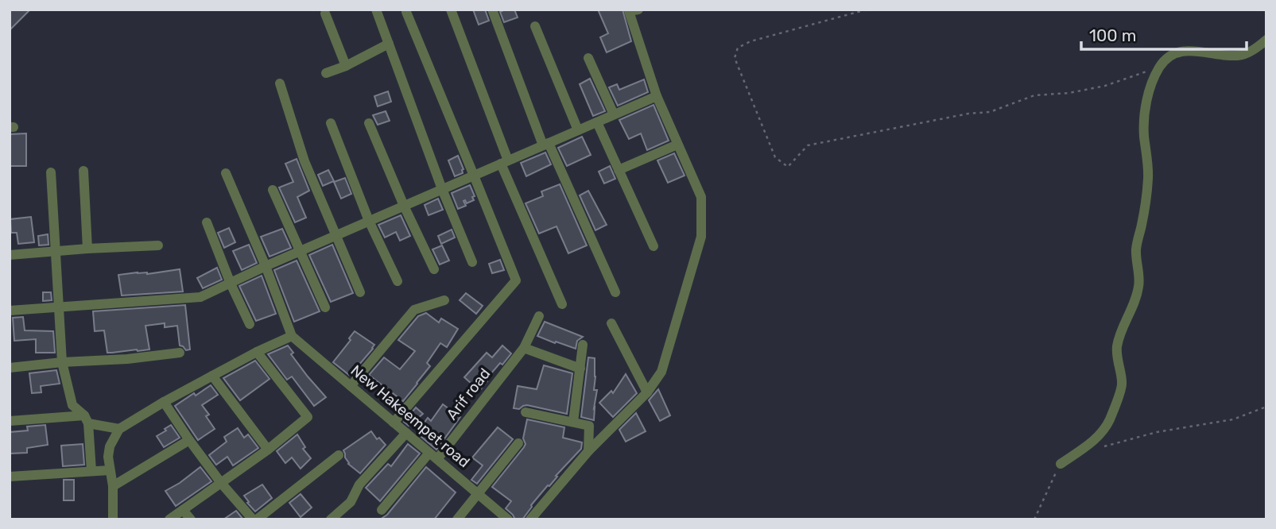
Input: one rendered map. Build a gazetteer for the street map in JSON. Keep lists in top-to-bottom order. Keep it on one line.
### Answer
{"streets":{"street":["Arif road","New Hakeempet road"]},"crossings":[["Arif road","New Hakeempet road"]],"scale_bar":"100 m"}
